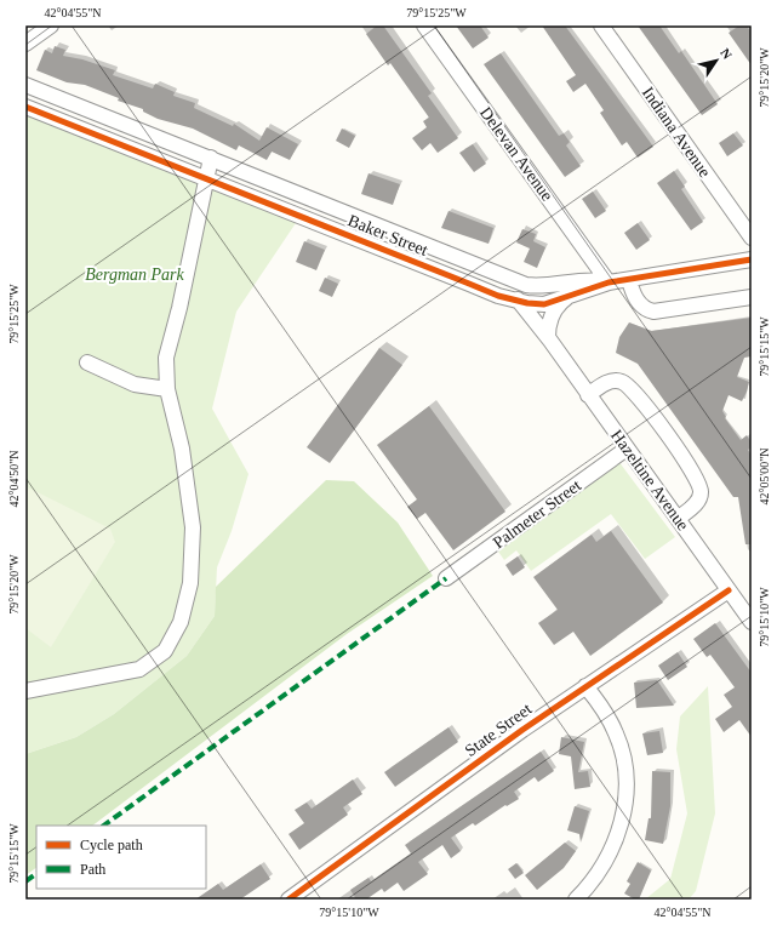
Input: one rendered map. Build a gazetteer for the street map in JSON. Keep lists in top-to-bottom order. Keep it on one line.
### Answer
{"streets":{"street":["Indiana Avenue","Delevan Avenue","Baker Street","Hazeltine Avenue","Palmeter Street","State Street"]},"crossings":[["Delevan Avenue","Baker Street"],["Baker Street","Hazeltine Avenue"],["Hazeltine Avenue","Palmeter Street"],["Hazeltine Avenue","State Street"]],"parks":["Bergman Park"],"legend":["Cycle path","Path"],"north":"top right","coordinates":["42°04'55\"N","79°15'25\"W","79°15'20\"W","79°15'15\"W","42°05'00\"N","42°04'50\"N","79°15'10\"W"]}
